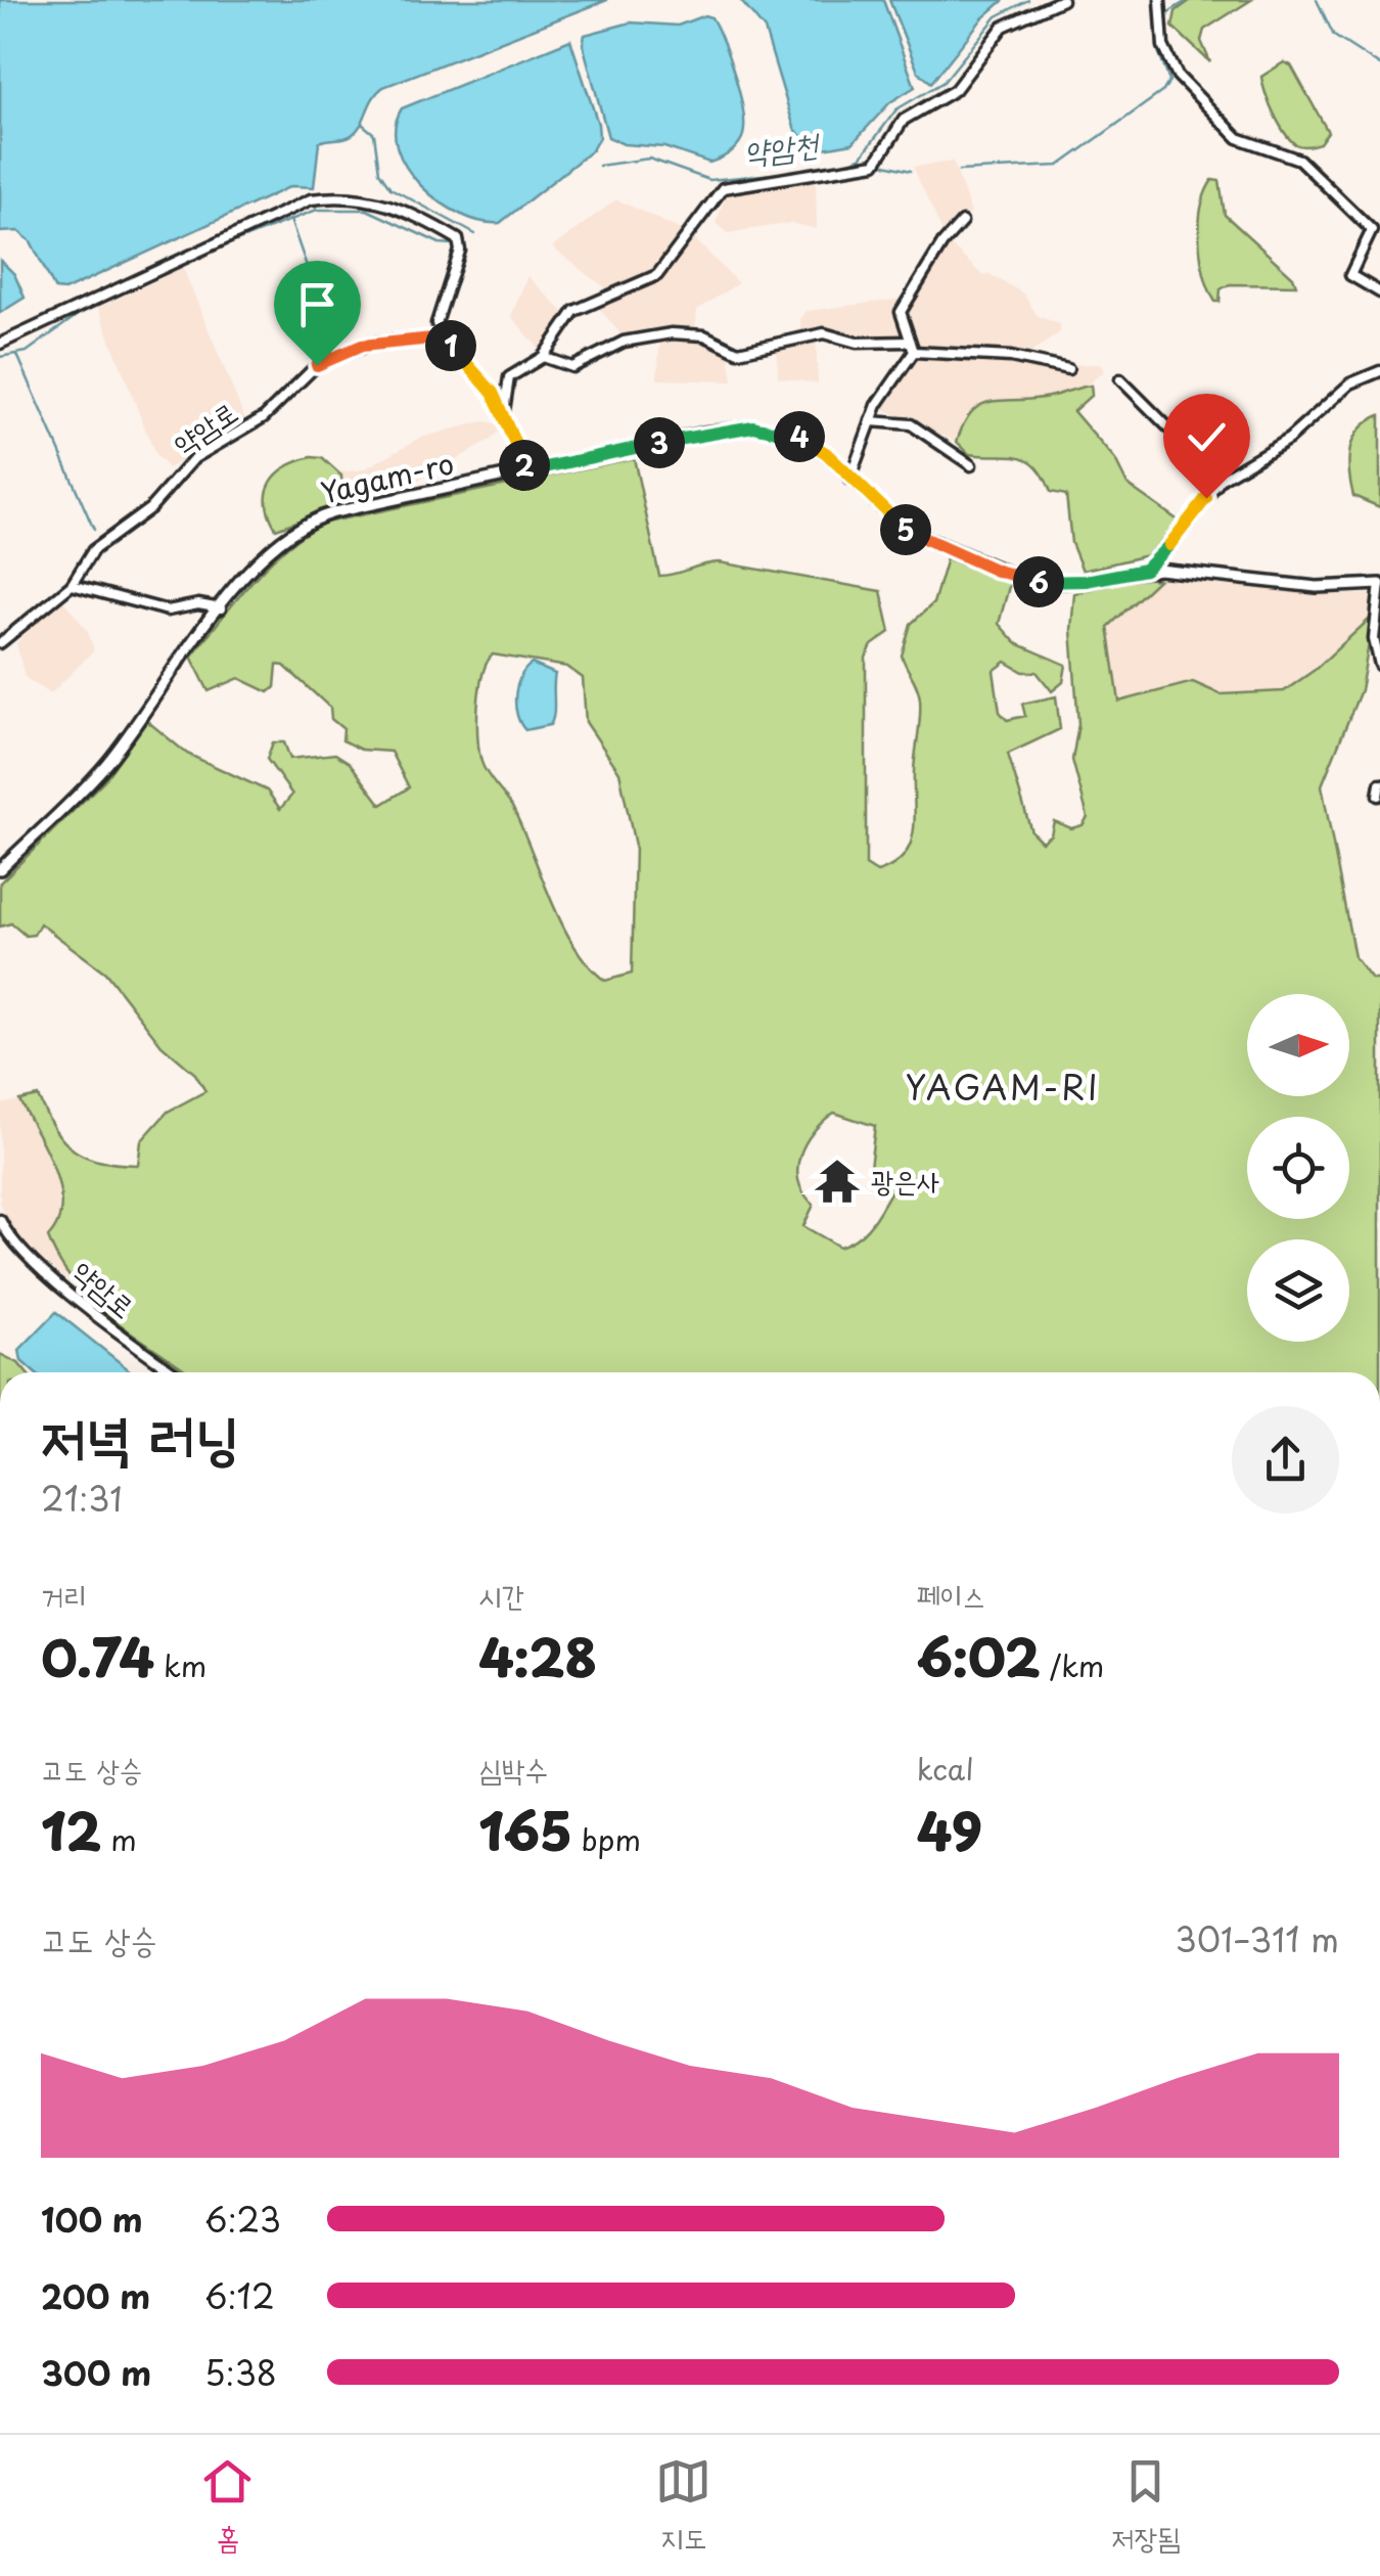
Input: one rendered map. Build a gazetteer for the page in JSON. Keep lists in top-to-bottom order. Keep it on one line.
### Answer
{"streets":{"street":["약암로","Yagam-ro"]},"districts":["YAGAM-RI"],"water":["약암천"],"places":{"temple":["광은사"]},"north":"right","page":{"pins":["1","4","3","2","5","6"],"heading":["저녁 러닝","21:31"],"stats":[["거리","0.74 km"],["시간","4:28"],["페이스","6:02 /km"],["고도 상승","12 m"],["심박수","165 bpm"],["kcal","49"]],"chart":["고도 상승","301–311 m"],"list":[{"name":"100 m","note":"6:23"},{"name":"200 m","note":"6:12"},{"name":"300 m","note":"5:38"}],"tabs":["홈","지도","저장됨"]}}
